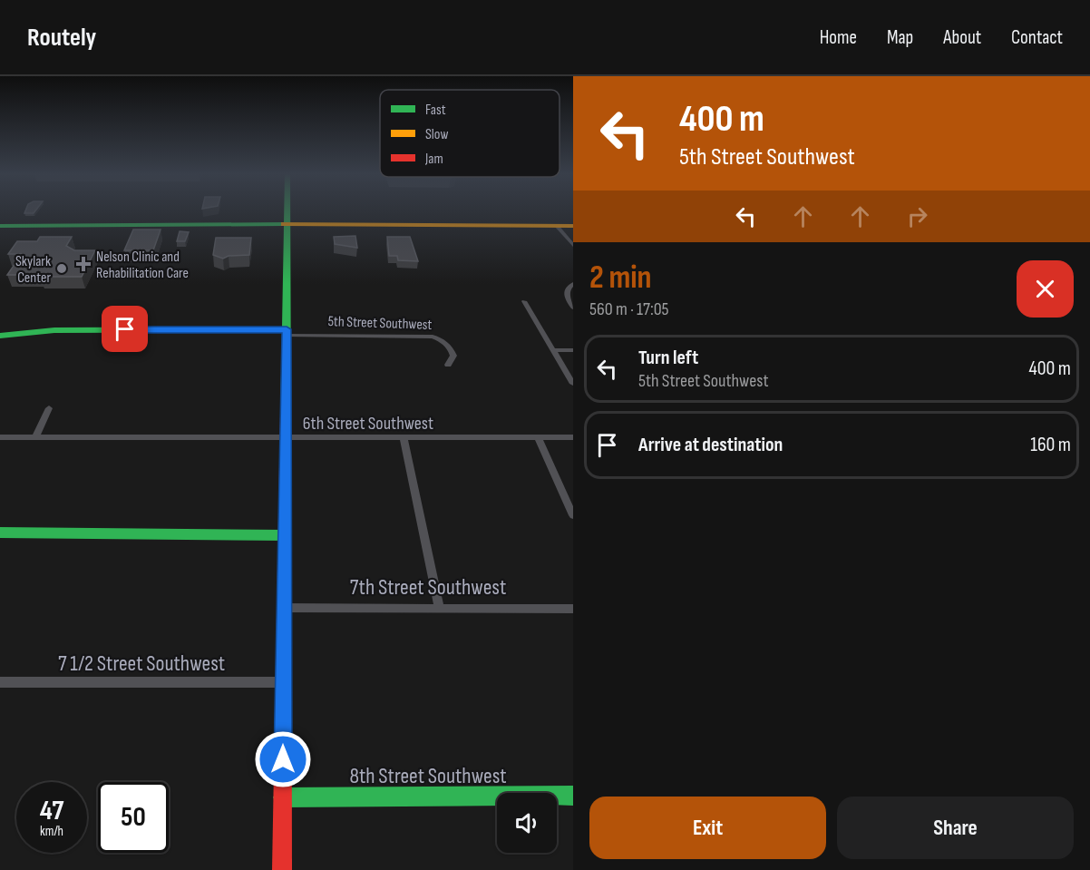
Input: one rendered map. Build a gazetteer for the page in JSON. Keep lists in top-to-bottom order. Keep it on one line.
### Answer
{"streets":{"main road":["5th Street Southwest","8th Street Southwest"],"street":["6th Street Southwest","7th Street Southwest","7 1/2 Street Southwest"]},"places":{"health":["Nelson Clinic and Rehabilitation Care"],"other":["Skylark Center"]},"legend":["Fast","Slow","Jam"],"page":{"header":"Routely","nav":["Home","Map","About","Contact"],"turn":["400 m","5th Street Southwest"],"heading":["2 min","560 m · 17:05"],"list":[{"name":"Turn left","note":"5th Street Southwest","value":"400 m"},{"name":"Arrive at destination","value":"160 m"}],"speed":"47 km/h","limit":"50","buttons":["Exit","Share"]}}
